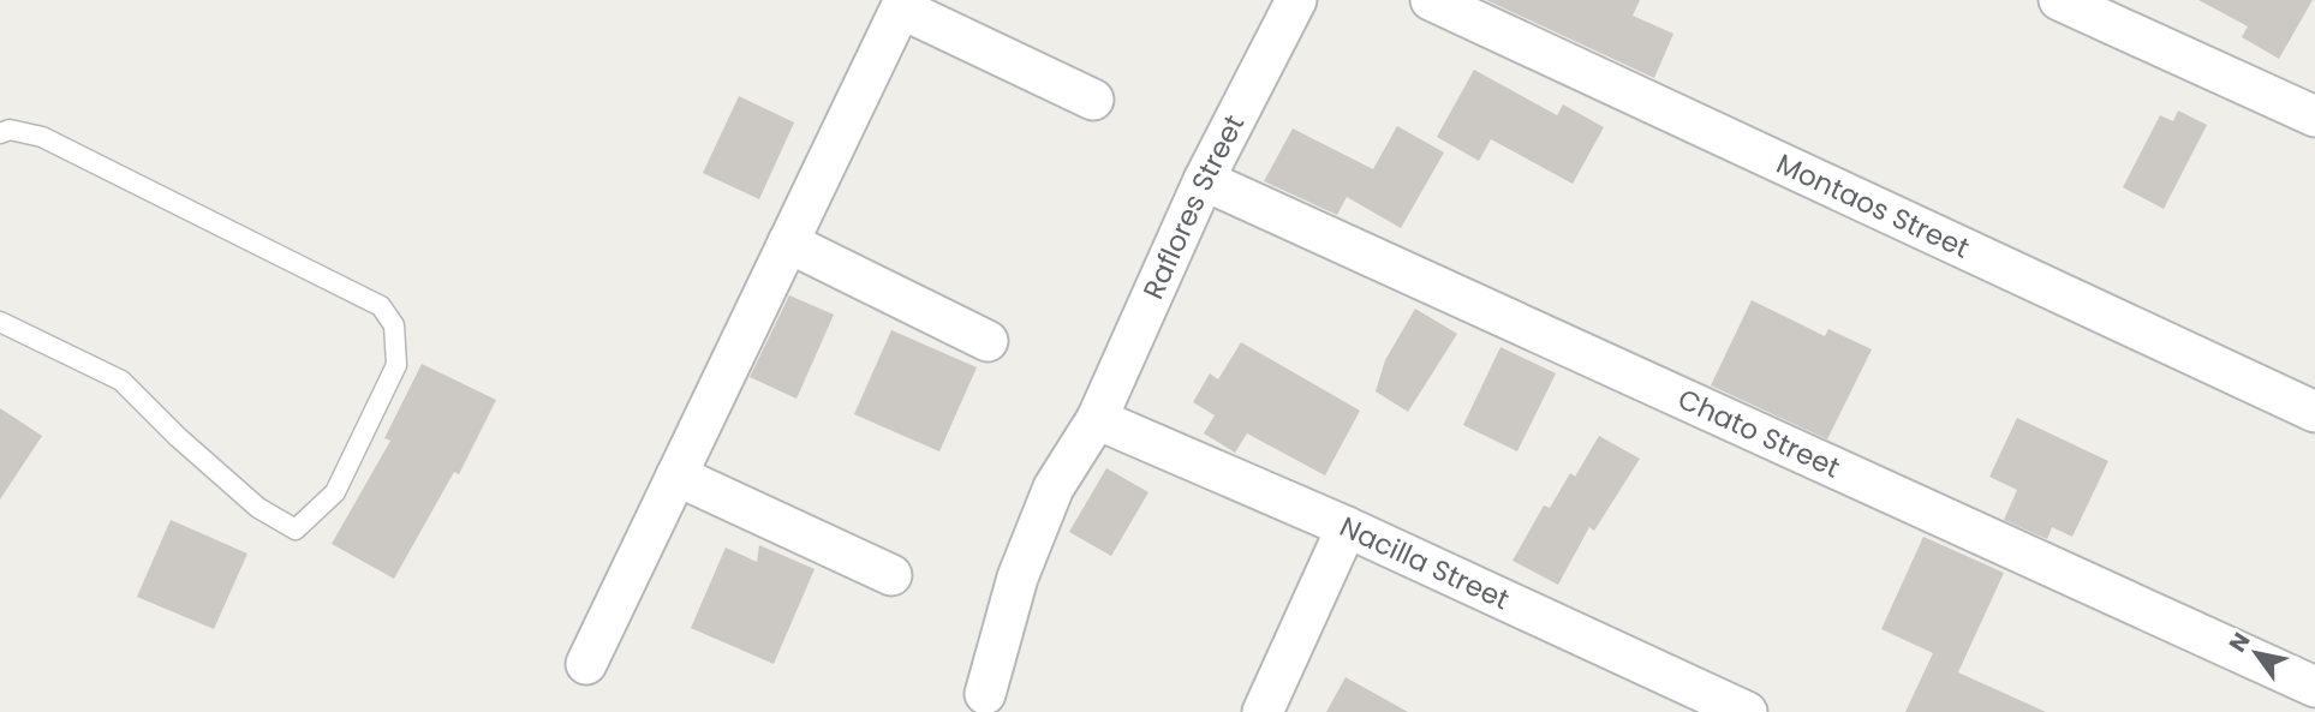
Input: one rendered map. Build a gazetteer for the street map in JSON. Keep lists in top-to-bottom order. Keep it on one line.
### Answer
{"streets":{"street":["Montaos Street","Raflores Street","Chato Street","Nacilla Street"]},"crossings":[["Raflores Street","Chato Street"],["Raflores Street","Nacilla Street"]],"north":"top left"}
